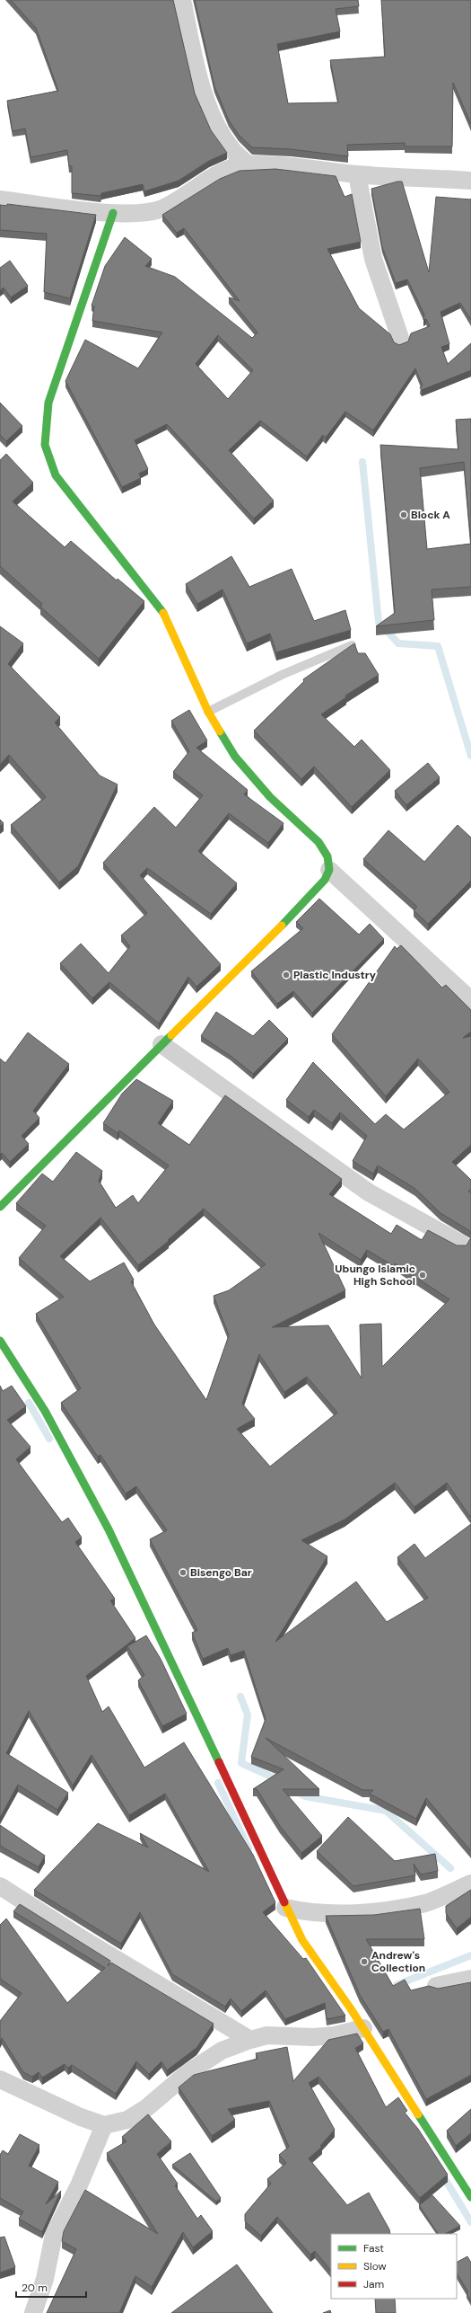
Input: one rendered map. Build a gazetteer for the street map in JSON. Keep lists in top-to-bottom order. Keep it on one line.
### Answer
{"places":["Block A","Plastic Industry","Ubungo Islamic High School","Bisengo Bar","Andrew's Collection"],"legend":["Fast","Slow","Jam"],"scale_bar":"20 m"}
